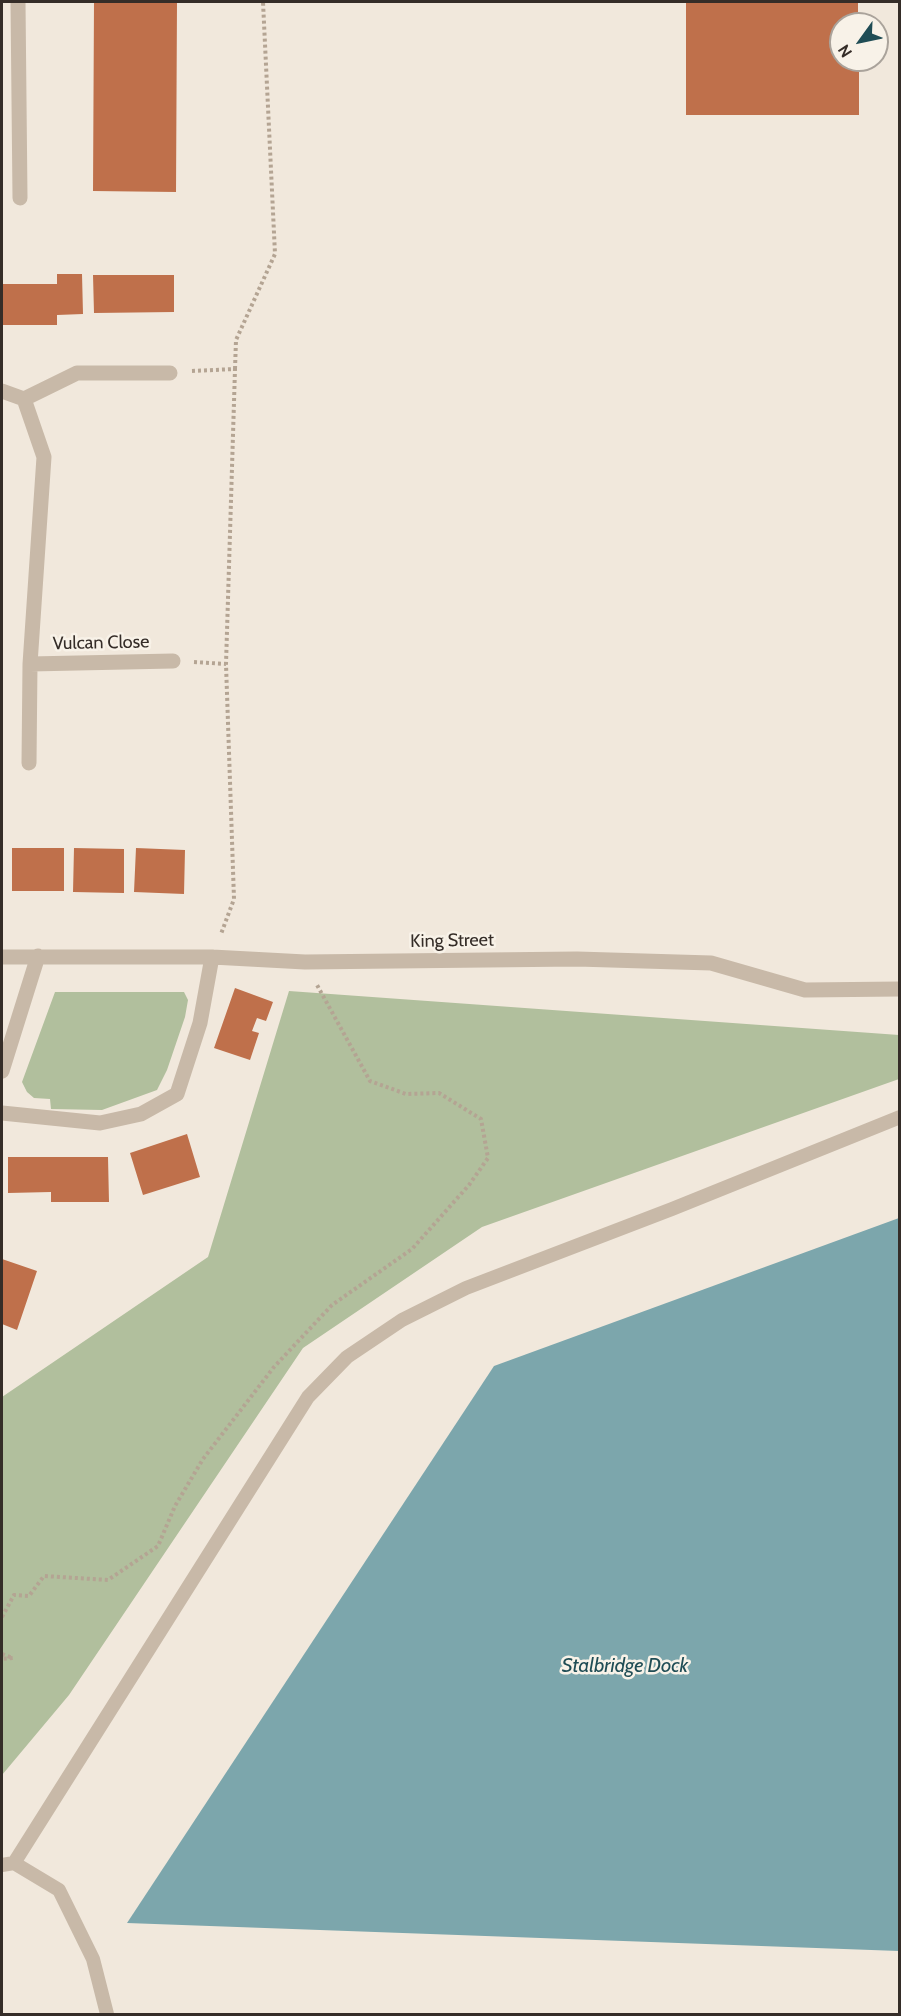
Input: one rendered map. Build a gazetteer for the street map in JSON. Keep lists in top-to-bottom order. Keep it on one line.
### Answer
{"streets":{"street":["Vulcan Close","King Street"]},"water":["Stalbridge Dock"],"north":"bottom left"}
